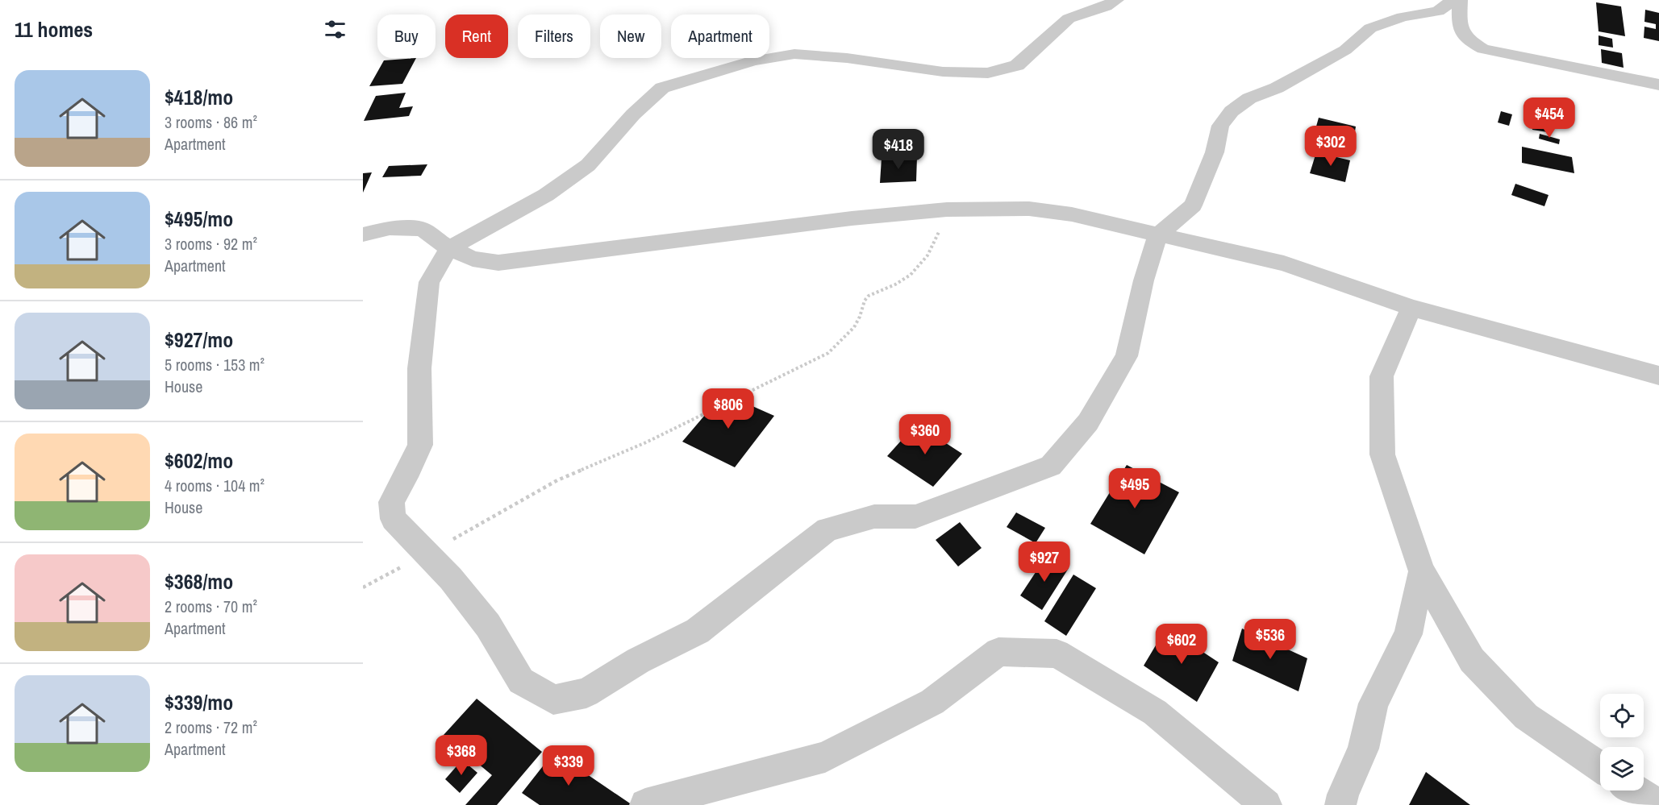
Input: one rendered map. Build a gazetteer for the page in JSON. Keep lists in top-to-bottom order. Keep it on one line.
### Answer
{"page":{"heading":"11 homes","chip":["Buy","Rent","Filters","New","Apartment"],"list":[{"name":"$418/mo","note":"3 rooms · 86 m² · Apartment"},{"name":"$495/mo","note":"3 rooms · 92 m² · Apartment"},{"name":"$927/mo","note":"5 rooms · 153 m² · House"},{"name":"$602/mo","note":"4 rooms · 104 m² · House"},{"name":"$368/mo","note":"2 rooms · 70 m² · Apartment"},{"name":"$339/mo","note":"2 rooms · 72 m² · Apartment"}],"price":["$454","$302","$418","$806","$360","$495","$927","$536","$602","$368","$339"]}}
